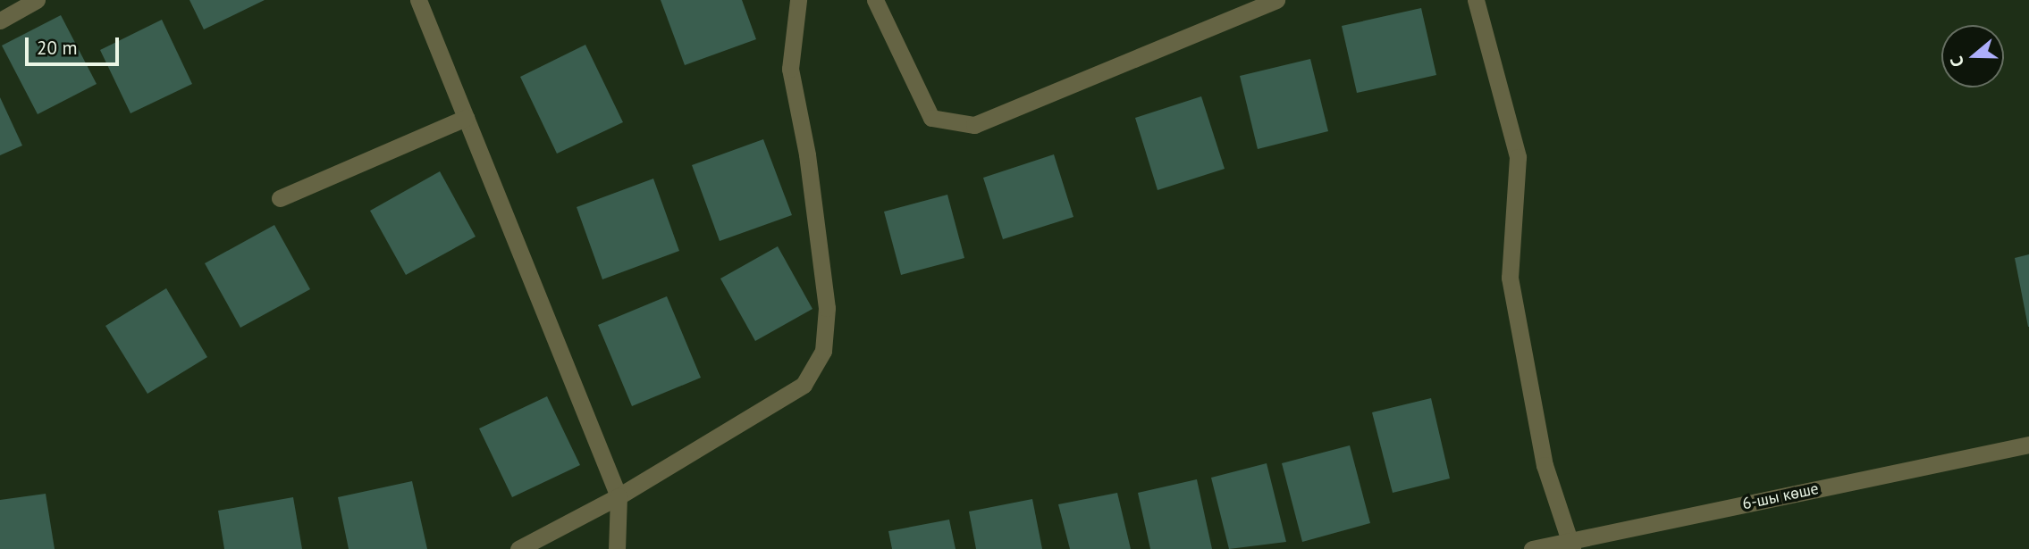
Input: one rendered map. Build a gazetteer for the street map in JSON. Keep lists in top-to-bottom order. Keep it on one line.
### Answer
{"streets":{"street":["6-шы көше"]},"scale_bar":"20 m","north":"left"}
